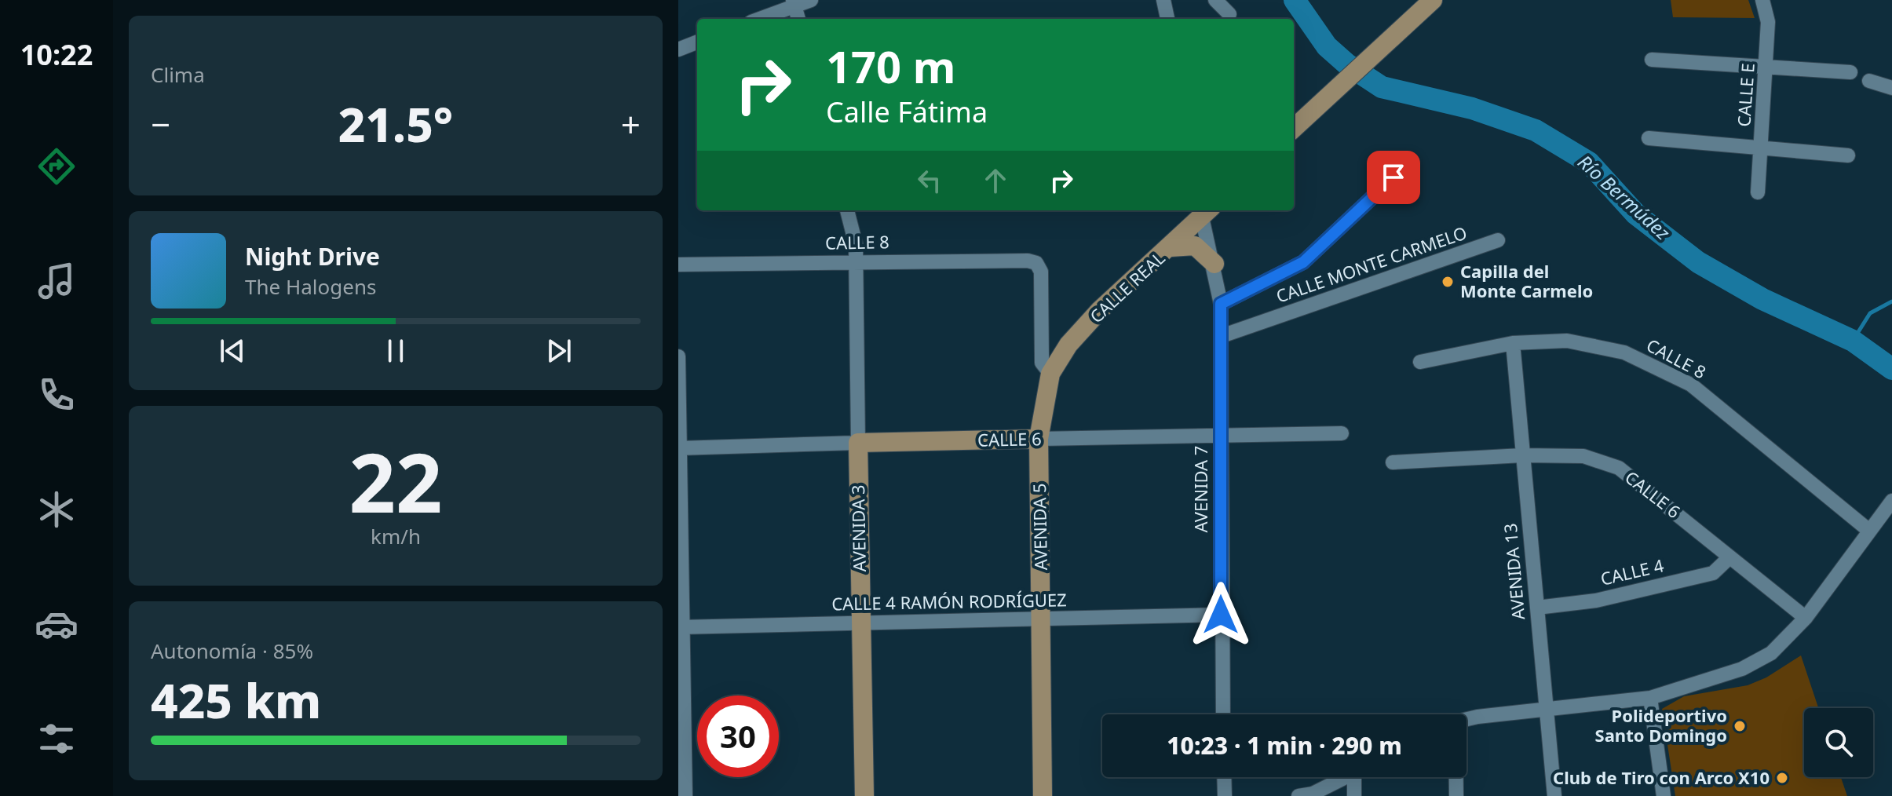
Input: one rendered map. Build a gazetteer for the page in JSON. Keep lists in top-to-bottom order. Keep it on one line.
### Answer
{"streets":{"main road":["CALLE REAL","CALLE 6","AVENIDA 5","AVENIDA 3"],"street":["CALLE E","CALLE 8","CALLE MONTE CARMELO","AVENIDA 7","AVENIDA 13","CALLE 4","CALLE 4 RAMÓN RODRÍGUEZ"]},"crossings":[["CALLE 8","AVENIDA 5"],["CALLE 8","AVENIDA 3"],["CALLE 8","AVENIDA 13"],["CALLE MONTE CARMELO","AVENIDA 7"],["CALLE REAL","AVENIDA 7"],["CALLE REAL","AVENIDA 5"],["CALLE 6","AVENIDA 7"],["CALLE 6","AVENIDA 5"],["CALLE 6","AVENIDA 3"],["CALLE 6","AVENIDA 13"],["CALLE 6","CALLE 4"],["AVENIDA 7","CALLE 4 RAMÓN RODRÍGUEZ"],["AVENIDA 5","CALLE 4 RAMÓN RODRÍGUEZ"],["AVENIDA 3","CALLE 4 RAMÓN RODRÍGUEZ"],["AVENIDA 13","CALLE 4"]],"water":["Río Bermúdez"],"places":["Capilla del Monte Carmelo","Polideportivo Santo Domingo","Club de Tiro con Arco X10"],"page":{"tabs":"10:22","tile":["Clima",["22","km/h"],["Autonomía · 85%","425 km"]],"turn":["170 m","Calle Fátima"],"heat":["−","21.5°","+"],"song":["Night Drive","The Halogens"],"limit":"30","trip":"10:23 · 1 min · 290 m"}}
